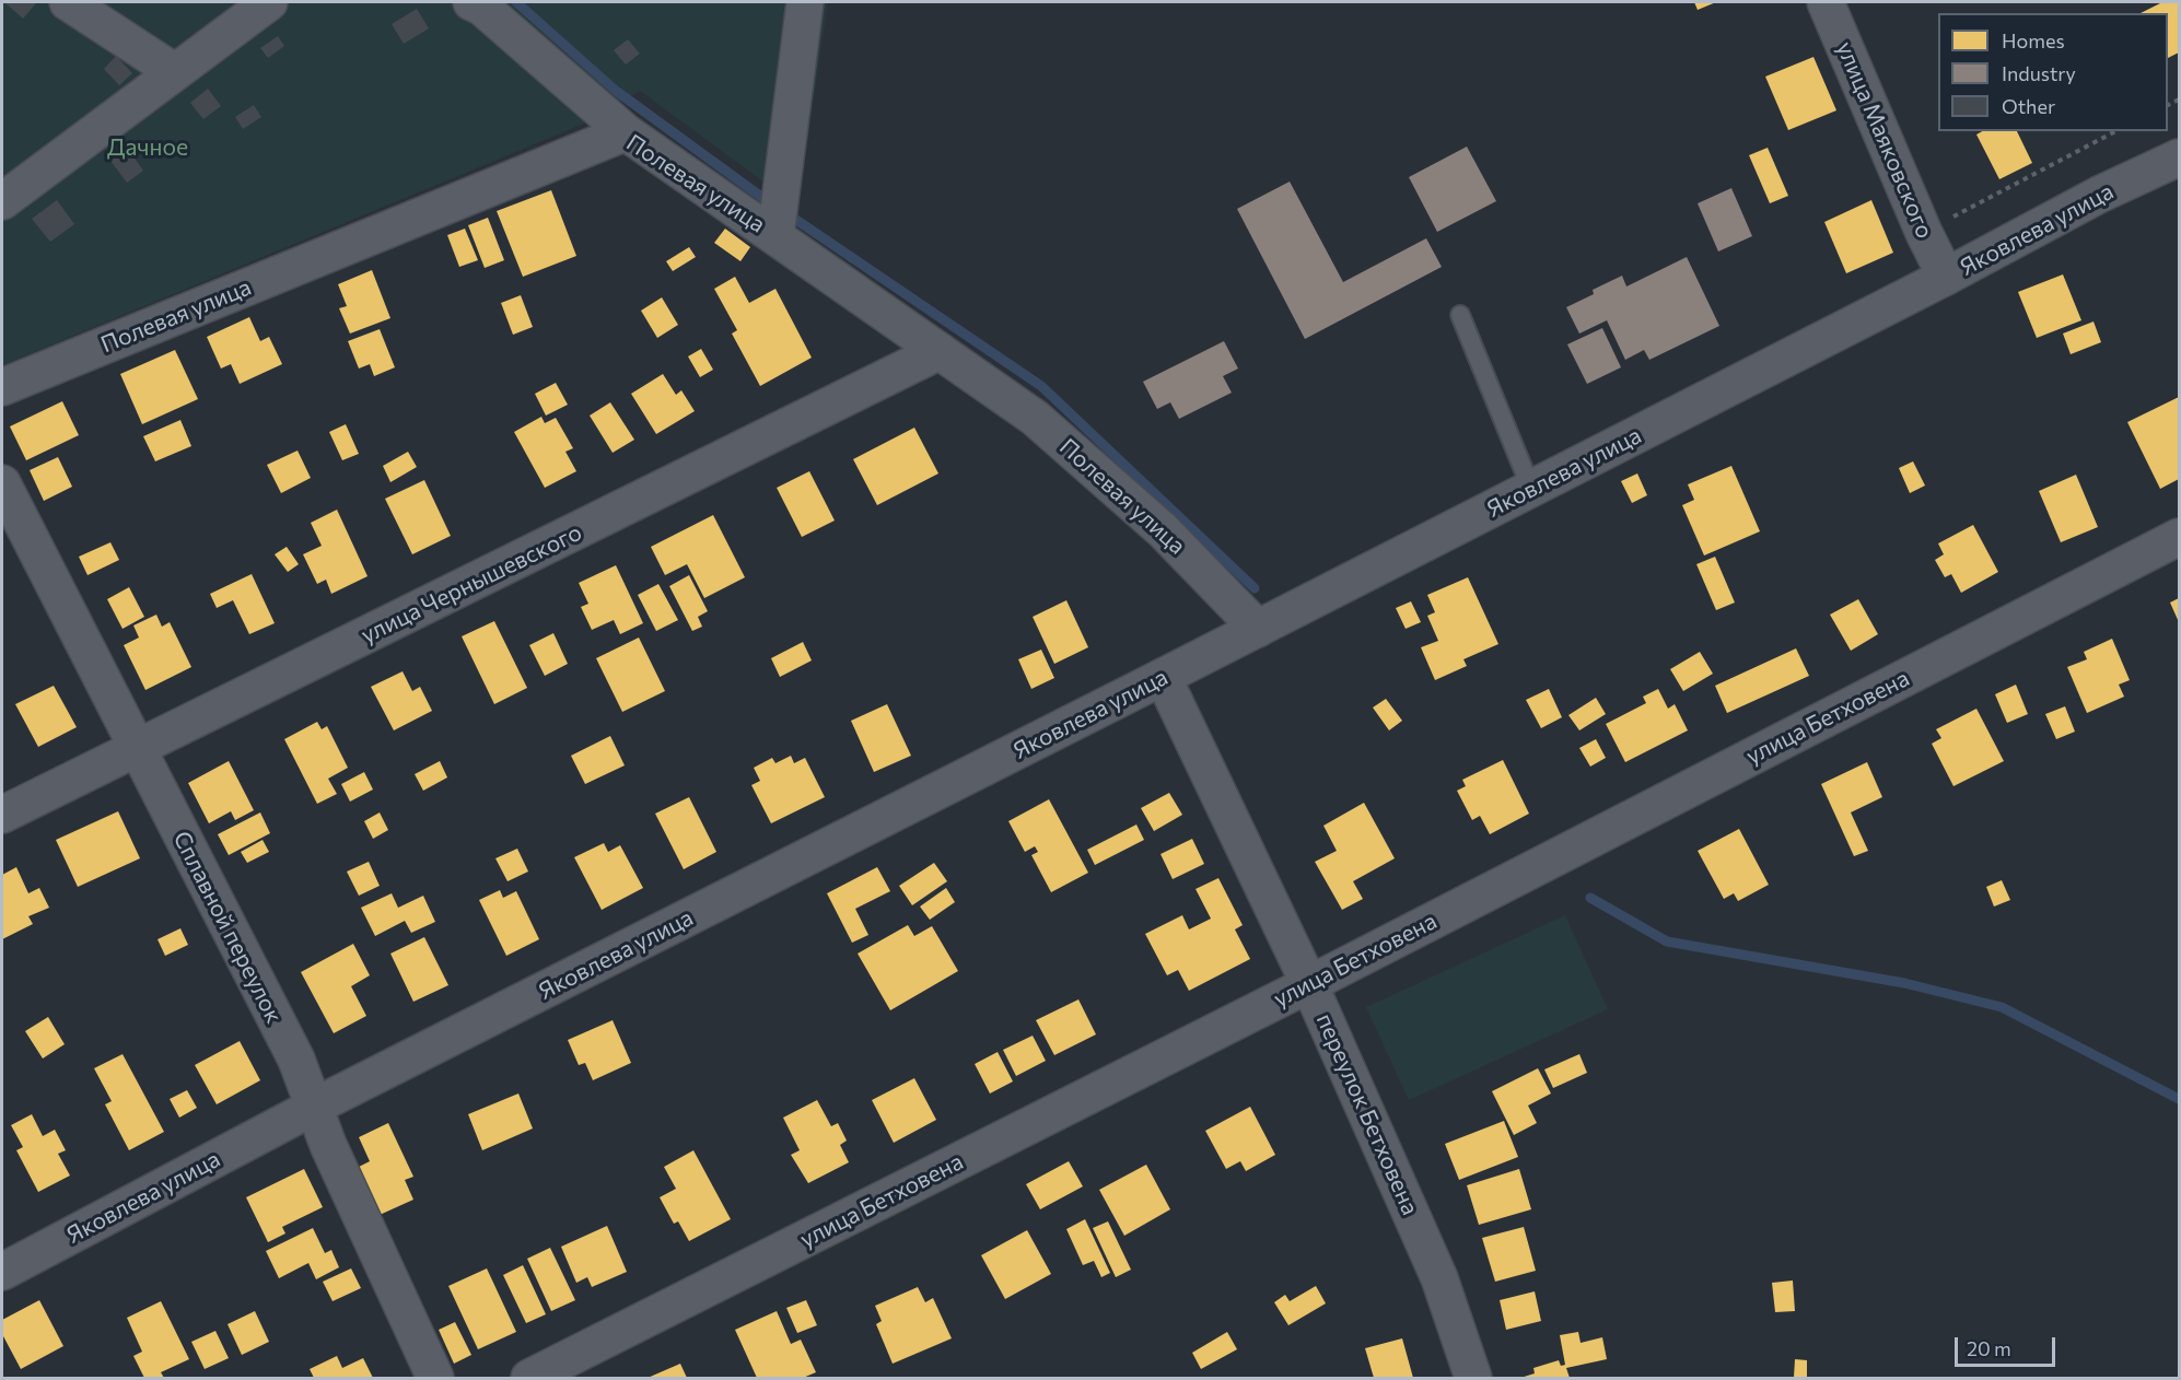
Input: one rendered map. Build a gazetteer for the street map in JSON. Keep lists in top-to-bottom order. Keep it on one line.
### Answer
{"streets":{"street":["улица Маяковского","Полевая улица","Яковлева улица","улица Чернышевского","улица Бетховена","Сплавной переулок","переулок Бетховена"]},"crossings":[["улица Маяковского","Яковлева улица"],["Полевая улица","Яковлева улица"],["Полевая улица","улица Чернышевского"],["Яковлева улица","Сплавной переулок"],["Яковлева улица","переулок Бетховена"],["улица Чернышевского","Сплавной переулок"],["улица Бетховена","переулок Бетховена"]],"parks":["Дачное"],"legend":["Homes","Industry","Other"],"scale_bar":"20 m"}
